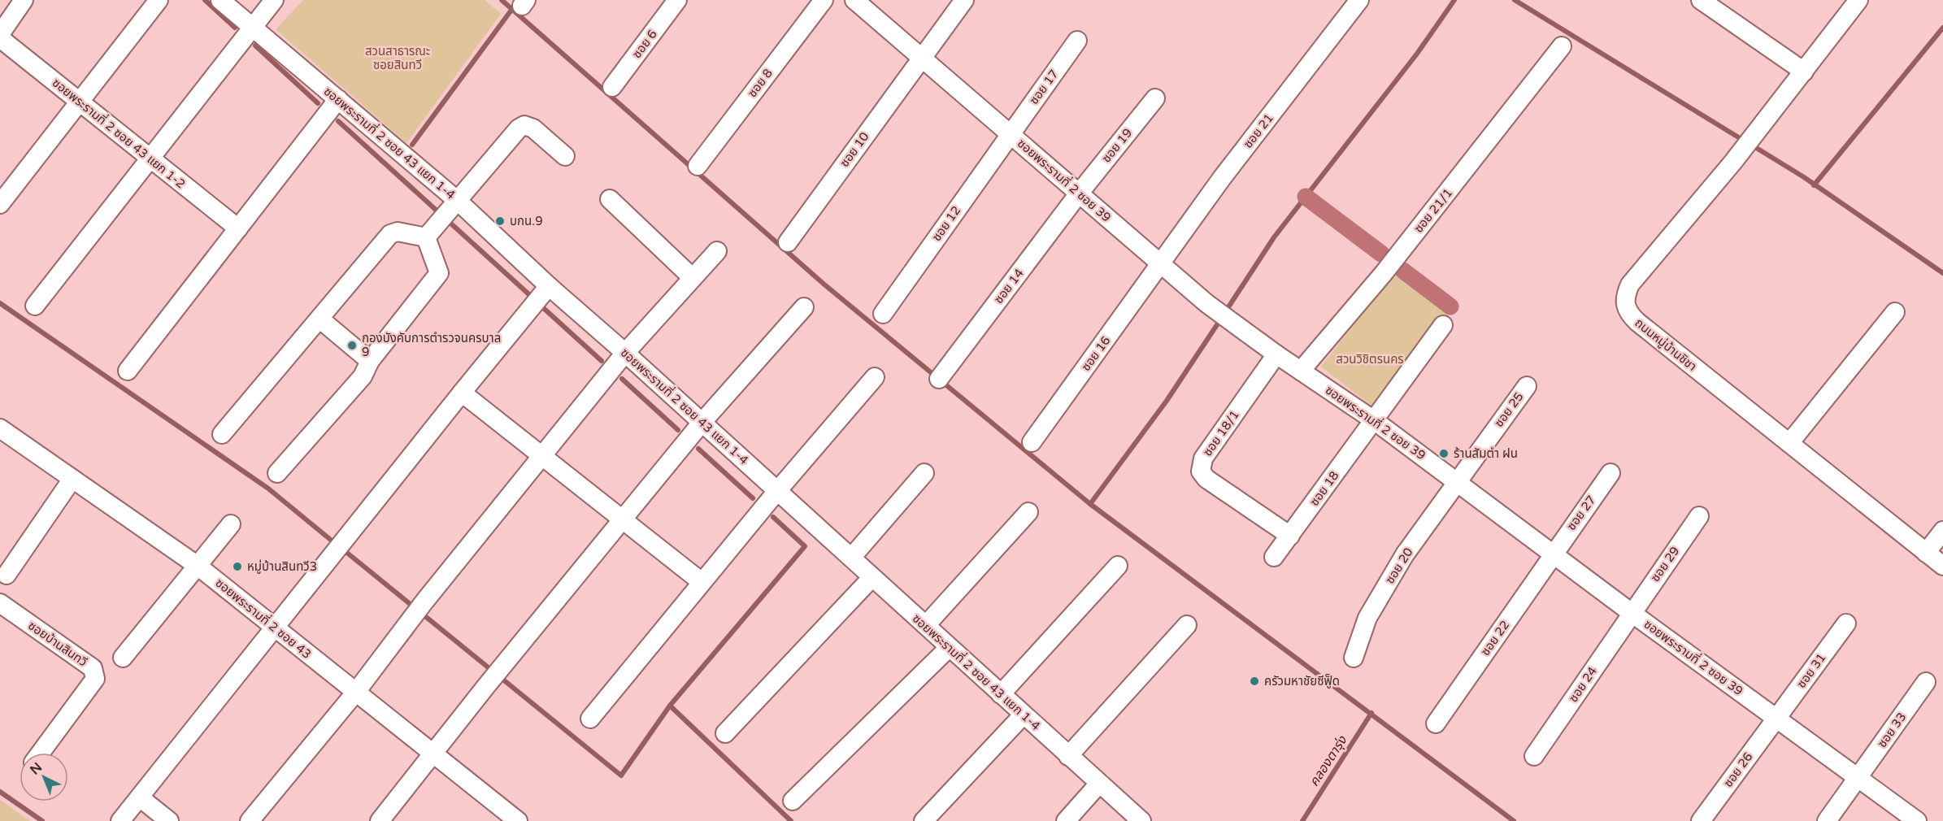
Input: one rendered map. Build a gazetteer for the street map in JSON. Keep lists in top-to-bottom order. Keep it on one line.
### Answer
{"streets":{"street":["ซอย 6","ซอย 8","ซอย 17","ซอย 21","ซอยพระรามที่ 2 ซอย 43 แยก 1-2","ซอยพระรามที่ 2 ซอย 43 แยก 1-4","ซอย 19","ซอย 10","ซอยพระรามที่ 2 ซอย 39","ซอย 21/1","ซอย 12","ซอย 14","ถนนหมู่บ้านชิชา","ซอย 16","ซอย 25","ซอย 18/1","ซอย 18","ซอย 27","ซอย 29","ซอย 20","ซอยพระรามที่ 2 ซอย 43","ซอย 22","ซอยบ้านสินทวี","ซอย 31","ซอย 24","ซอย 33","ซอย 26"]},"crossings":[["ซอย 17","ซอยพระรามที่ 2 ซอย 39"],["ซอย 17","ซอย 12"],["ซอย 21","ซอยพระรามที่ 2 ซอย 39"],["ซอย 21","ซอย 16"],["ซอย 19","ซอยพระรามที่ 2 ซอย 39"],["ซอย 19","ซอย 14"],["ซอย 10","ซอยพระรามที่ 2 ซอย 39"],["ซอยพระรามที่ 2 ซอย 39","ซอย 21/1"],["ซอยพระรามที่ 2 ซอย 39","ซอย 12"],["ซอยพระรามที่ 2 ซอย 39","ซอย 14"],["ซอยพระรามที่ 2 ซอย 39","ซอย 16"],["ซอยพระรามที่ 2 ซอย 39","ซอย 25"],["ซอยพระรามที่ 2 ซอย 39","ซอย 18/1"],["ซอยพระรามที่ 2 ซอย 39","ซอย 18"],["ซอยพระรามที่ 2 ซอย 39","ซอย 27"],["ซอยพระรามที่ 2 ซอย 39","ซอย 29"],["ซอยพระรามที่ 2 ซอย 39","ซอย 20"],["ซอยพระรามที่ 2 ซอย 39","ซอย 22"],["ซอยพระรามที่ 2 ซอย 39","ซอย 31"],["ซอยพระรามที่ 2 ซอย 39","ซอย 24"],["ซอยพระรามที่ 2 ซอย 39","ซอย 33"],["ซอยพระรามที่ 2 ซอย 39","ซอย 26"],["ซอย 25","ซอย 20"],["ซอย 18/1","ซอย 18"],["ซอย 27","ซอย 22"],["ซอย 29","ซอย 24"],["ซอย 31","ซอย 26"]],"water":["คลองตารุ่ง"],"parks":["สวนสาธารณะ ซอยสินทวี","สวนวิชิตรนคร"],"places":["บกน.9","กองบังคับการตำรวจนครบาล 9","ร้านสัมตำ ฝน","หมู่บ้านสินทวี3","ครัวมหาชัยซีฟู็ด"],"north":"top left"}
